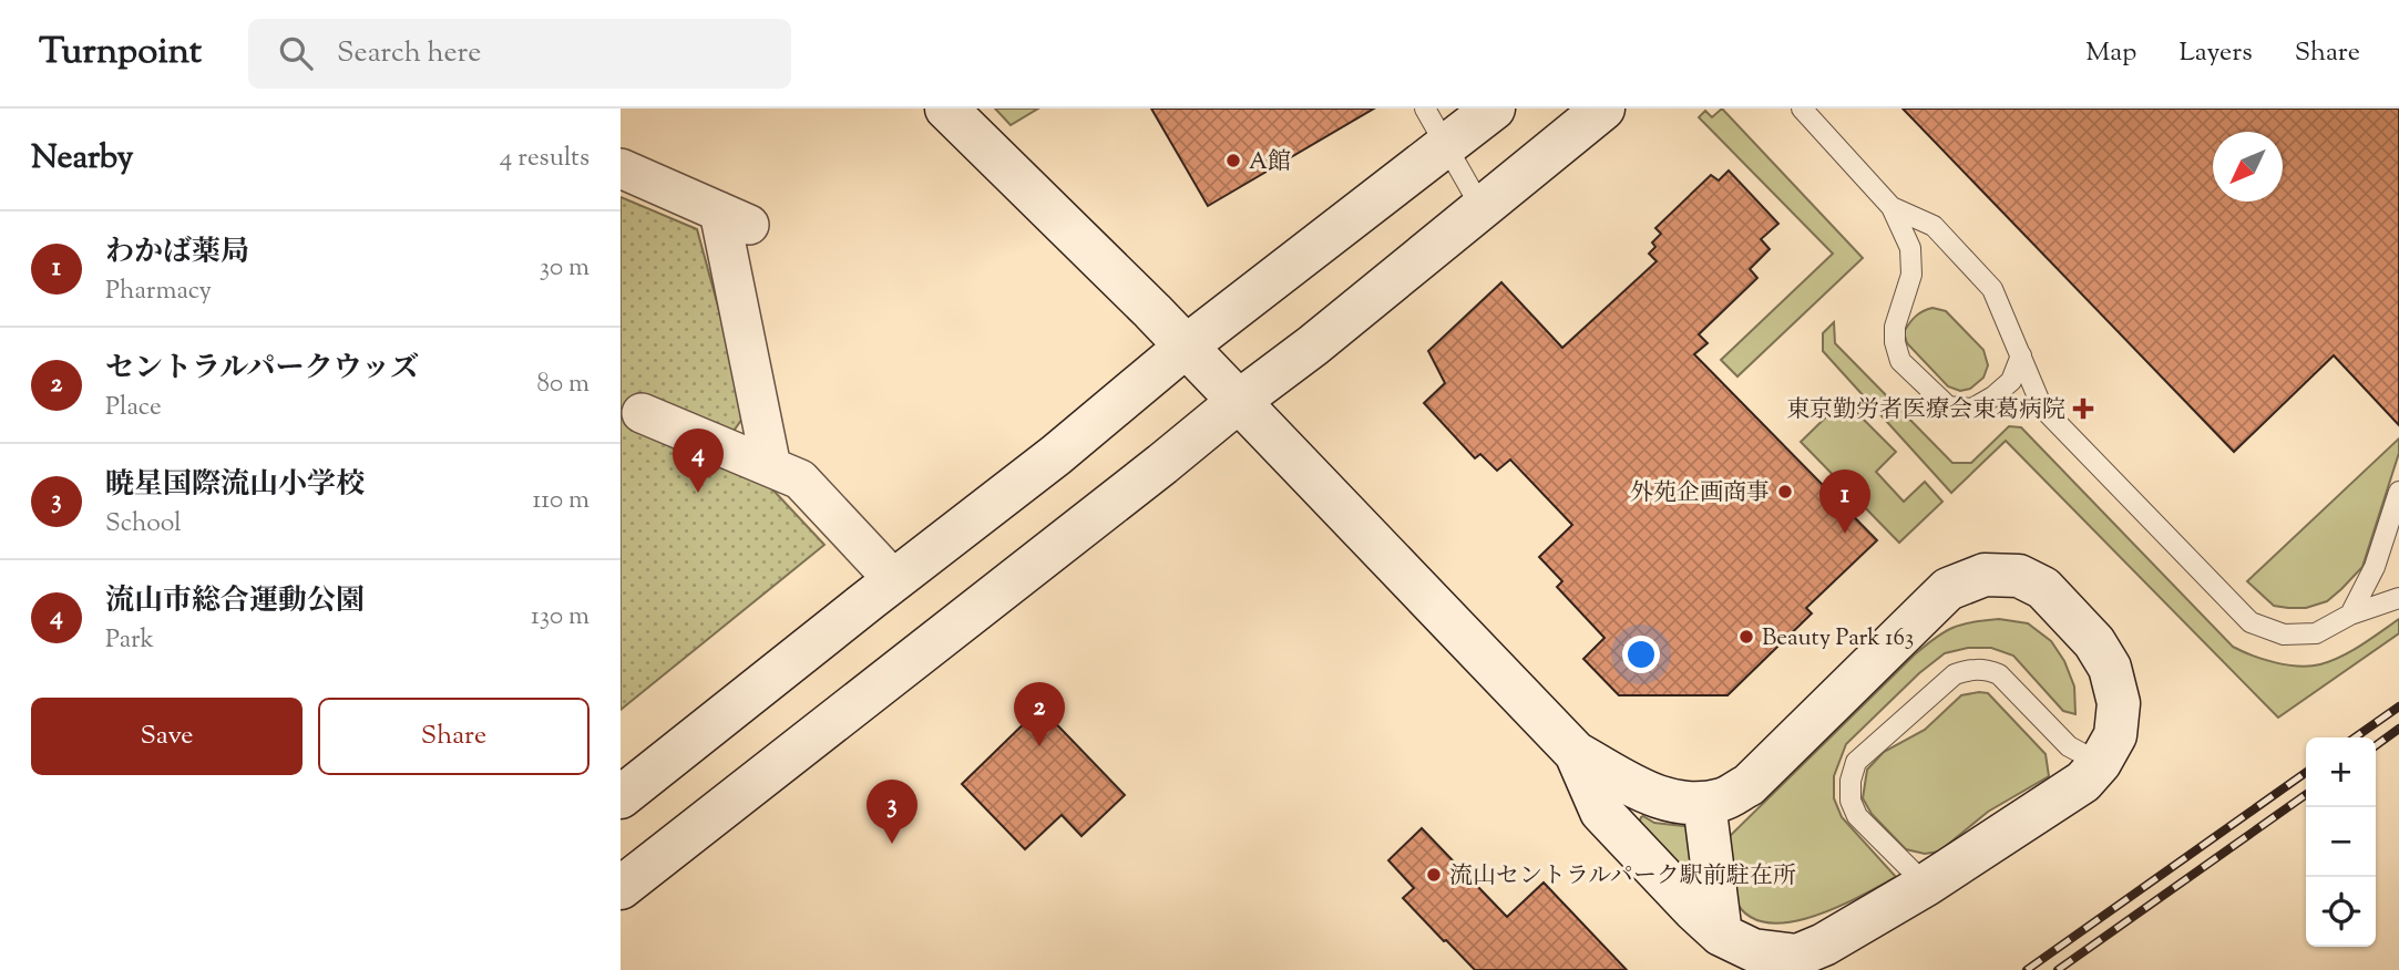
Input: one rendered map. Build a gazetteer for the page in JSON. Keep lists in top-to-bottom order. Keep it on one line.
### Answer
{"places":{"other":["A館","外苑企画商事","Beauty Park 163","流山セントラルパーク駅前駐在所"],"health":["東京勤労者医療会東葛病院"]},"north":"bottom left","page":{"header":"Turnpoint","search":"Search here","nav":["Map","Layers","Share"],"heading":["Nearby","4 results"],"list":[{"mark":"1","name":"わかば薬局","note":"Pharmacy","value":"30 m"},{"mark":"2","name":"セントラルパークウッズ","note":"Place","value":"80 m"},{"mark":"3","name":"暁星国際流山小学校","note":"School","value":"110 m"},{"mark":"4","name":"流山市総合運動公園","note":"Park","value":"130 m"}],"pins":["4","1","2","3"],"buttons":["Save","Share"],"map_buttons":["+","−"]}}
